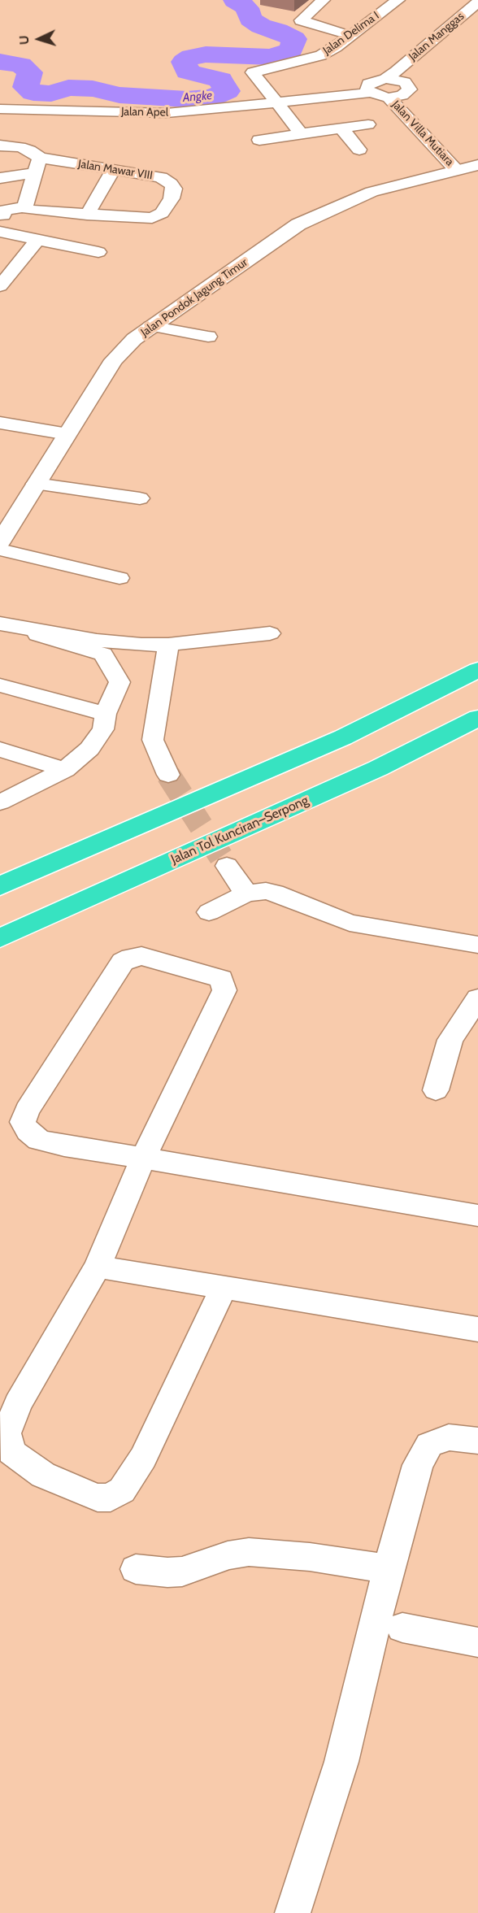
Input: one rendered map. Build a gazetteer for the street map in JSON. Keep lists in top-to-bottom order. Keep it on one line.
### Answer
{"streets":{"highway":["Jalan Tol Kunciran–Serpong"],"street":["Jalan Delima I","Jalan Manggas","Jalan Apel","Jalan Villa Mutiara","Jalan Mawar VIII","Jalan Pondok Jagung Timur"]},"crossings":[["Jalan Delima I","Jalan Apel"],["Jalan Manggas","Jalan Apel"],["Jalan Villa Mutiara","Jalan Pondok Jagung Timur"]],"water":["Angke"],"north":"left"}
